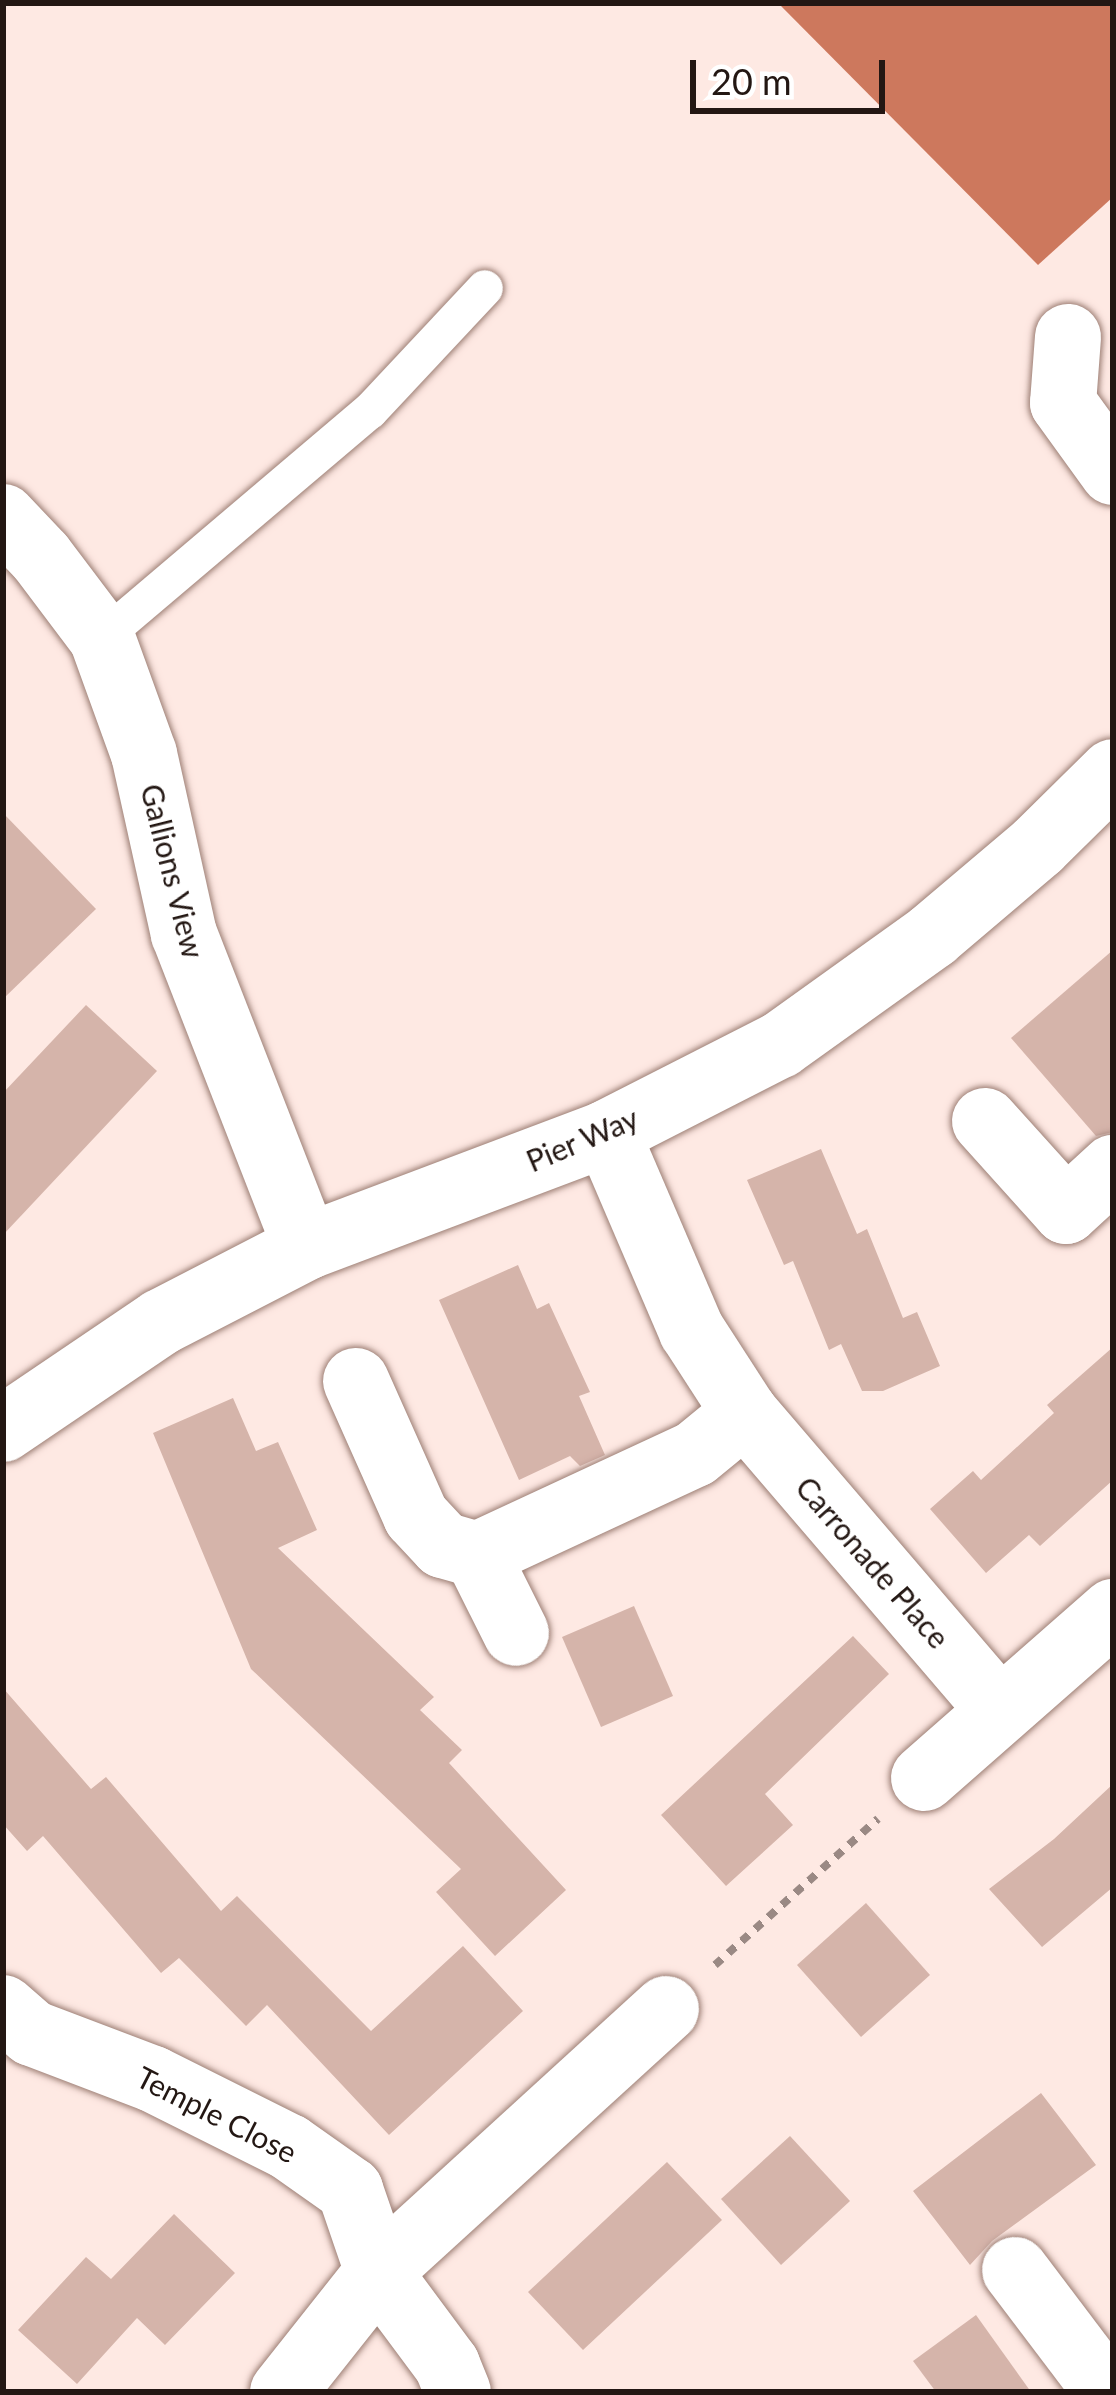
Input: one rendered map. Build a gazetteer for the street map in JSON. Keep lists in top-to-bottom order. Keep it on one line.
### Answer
{"streets":{"street":["Gallions View","Pier Way","Carronade Place","Temple Close"]},"crossings":[["Gallions View","Pier Way"],["Pier Way","Carronade Place"]],"scale_bar":"20 m"}
